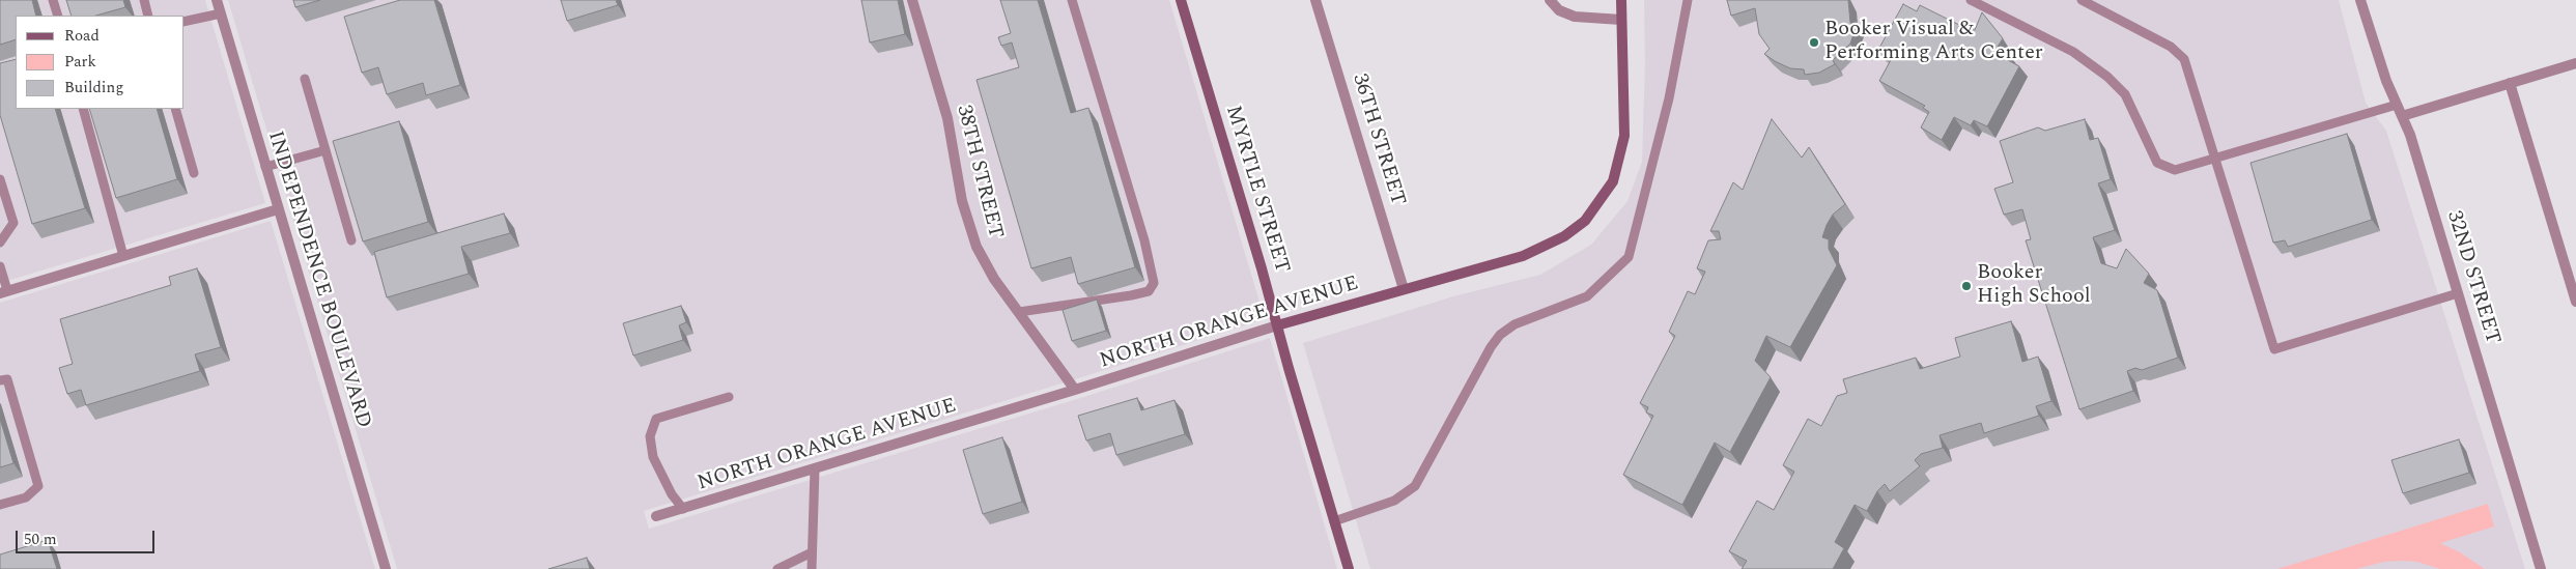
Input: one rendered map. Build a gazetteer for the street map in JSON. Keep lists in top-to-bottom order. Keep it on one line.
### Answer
{"streets":{"street":["36TH STREET","38TH STREET","MYRTLE STREET","32ND STREET","INDEPENDENCE BOULEVARD","NORTH ORANGE AVENUE"]},"crossings":[["36TH STREET","NORTH ORANGE AVENUE"],["38TH STREET","NORTH ORANGE AVENUE"],["MYRTLE STREET","NORTH ORANGE AVENUE"]],"places":["Booker Visual & Performing Arts Center","Booker High School"],"legend":["Road","Park","Building"],"scale_bar":"50 m"}
